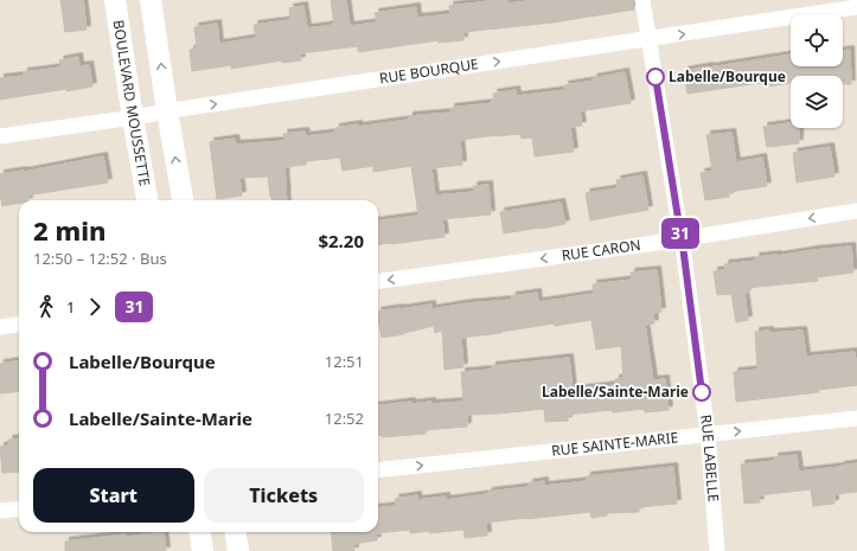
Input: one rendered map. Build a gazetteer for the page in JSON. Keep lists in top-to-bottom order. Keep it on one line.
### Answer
{"streets":{"street":["RUE BOURQUE","BOULEVARD MOUSSETTE","RUE CARON","RUE SAINTE-MARIE","RUE LABELLE"]},"crossings":[["RUE BOURQUE","BOULEVARD MOUSSETTE"],["RUE BOURQUE","RUE LABELLE"],["RUE CARON","RUE LABELLE"],["RUE SAINTE-MARIE","RUE LABELLE"]],"one_way":["RUE BOURQUE","RUE CARON","RUE SAINTE-MARIE"],"places":["Labelle/Bourque","Labelle/Sainte-Marie"],"lines":["bus line 31"],"page":{"on_map":"31","heading":["2 min","12:50 – 12:52 · Bus","$2.20"],"legs":["1","31"],"list":[{"name":"Labelle/Bourque","value":"12:51"},{"name":"Labelle/Sainte-Marie","value":"12:52"}],"buttons":["Start","Tickets"]}}
